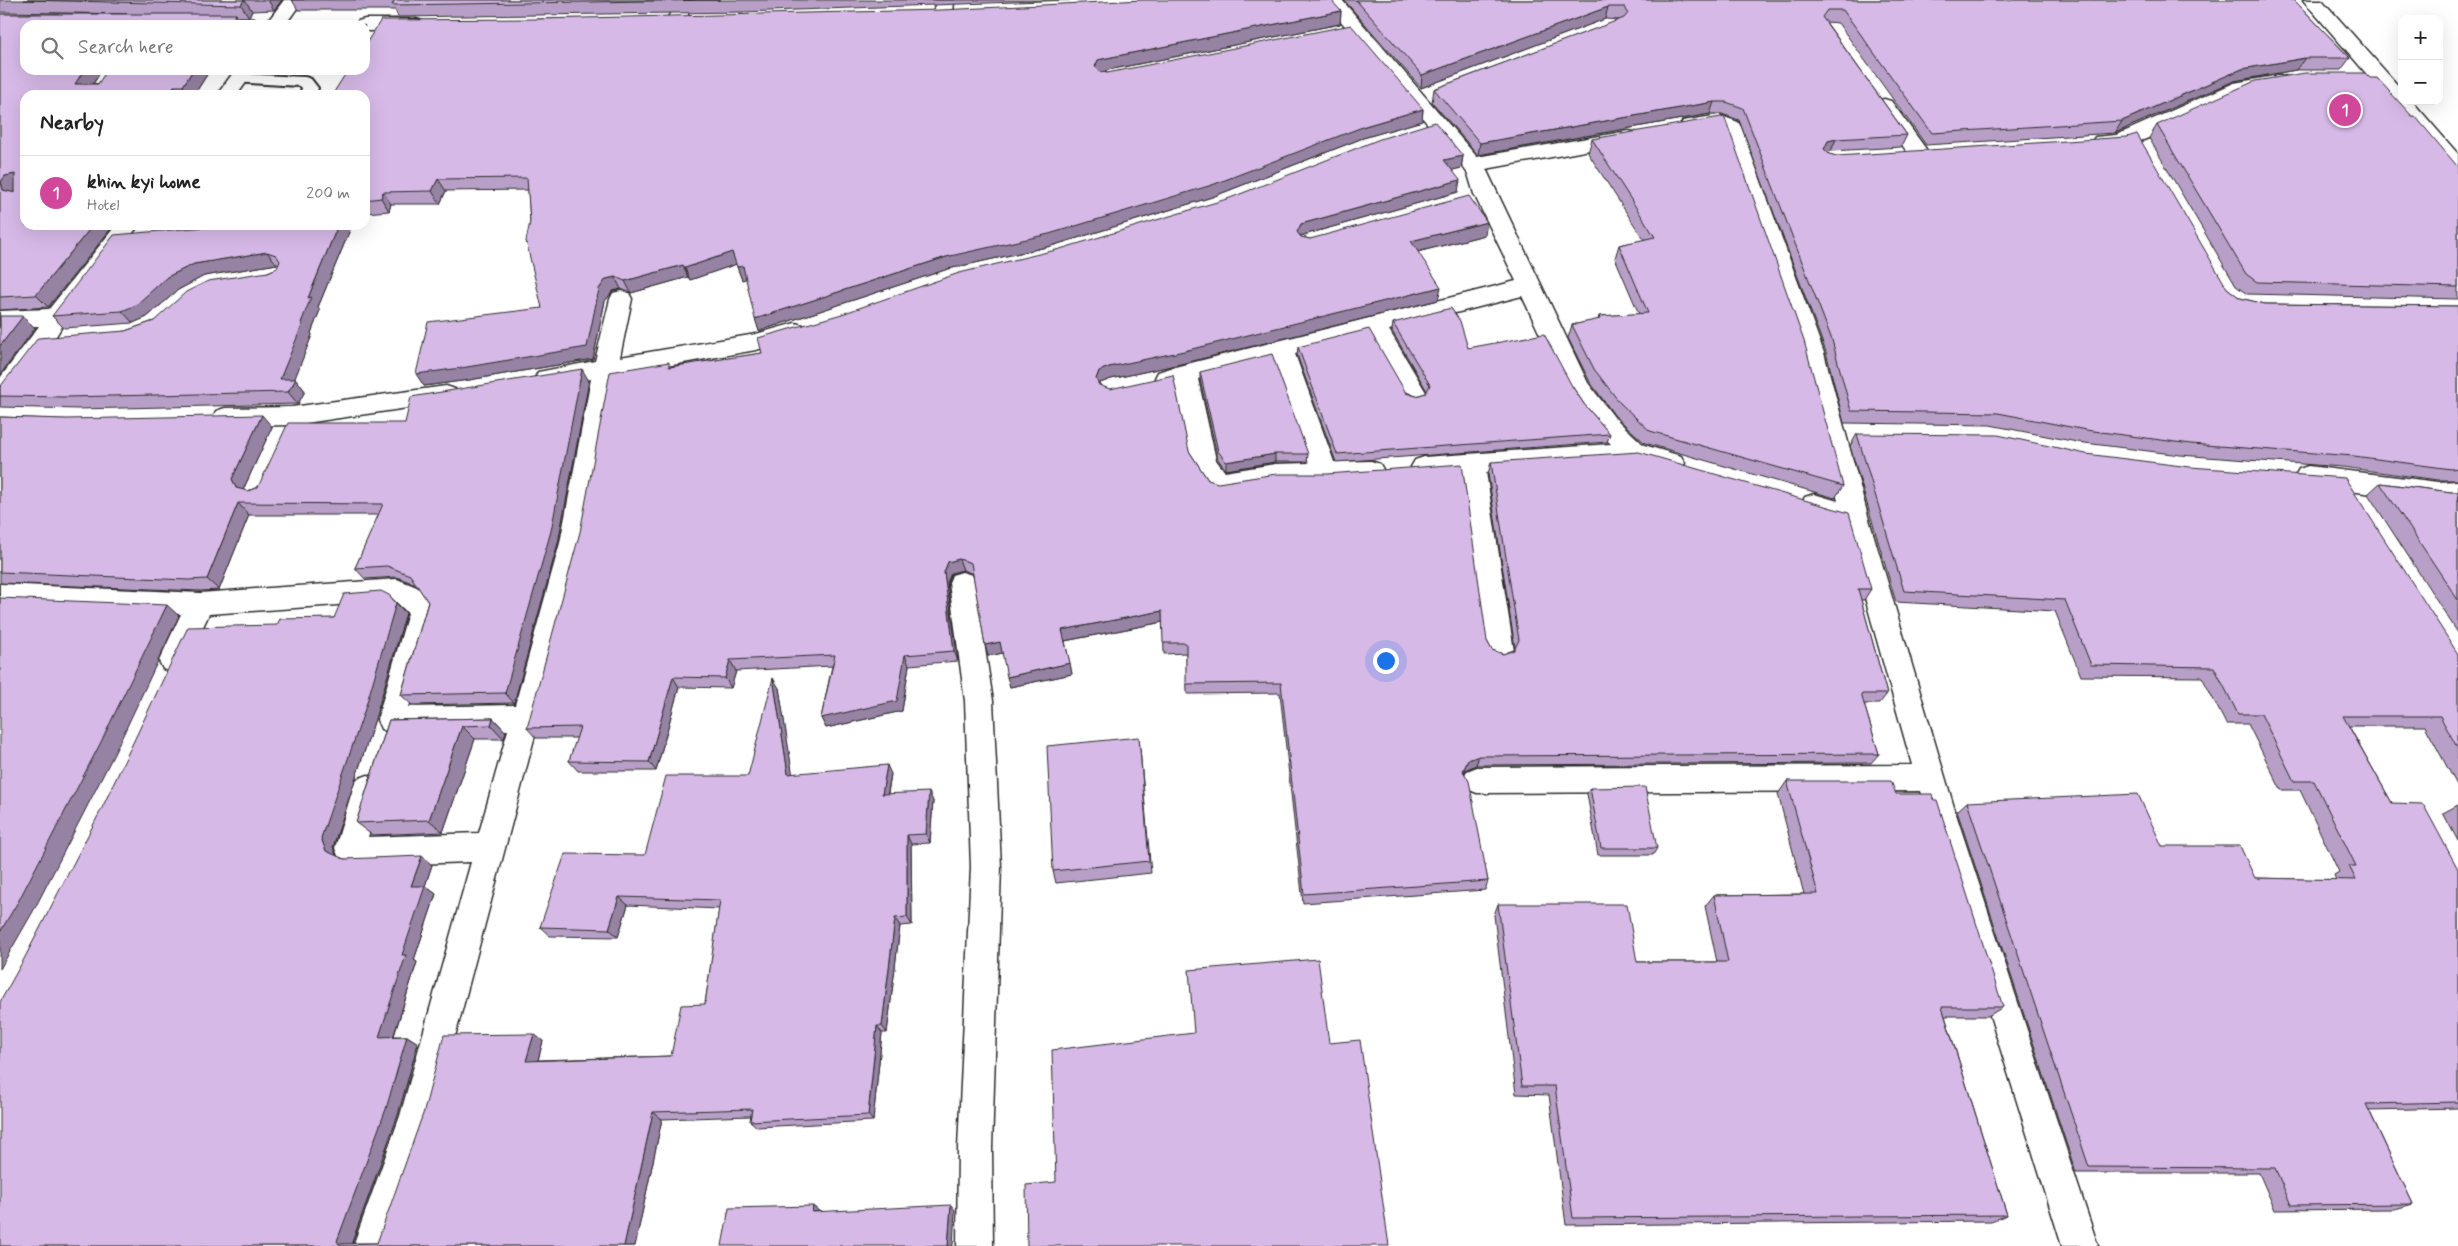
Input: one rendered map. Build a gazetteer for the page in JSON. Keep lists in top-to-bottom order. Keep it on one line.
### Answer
{"page":{"map_buttons":["+","−"],"search":"Search here","heading":"Nearby","pins":"1","list":[{"mark":"1","name":"khin kyi home","note":"Hotel","value":"200 m"}]}}
